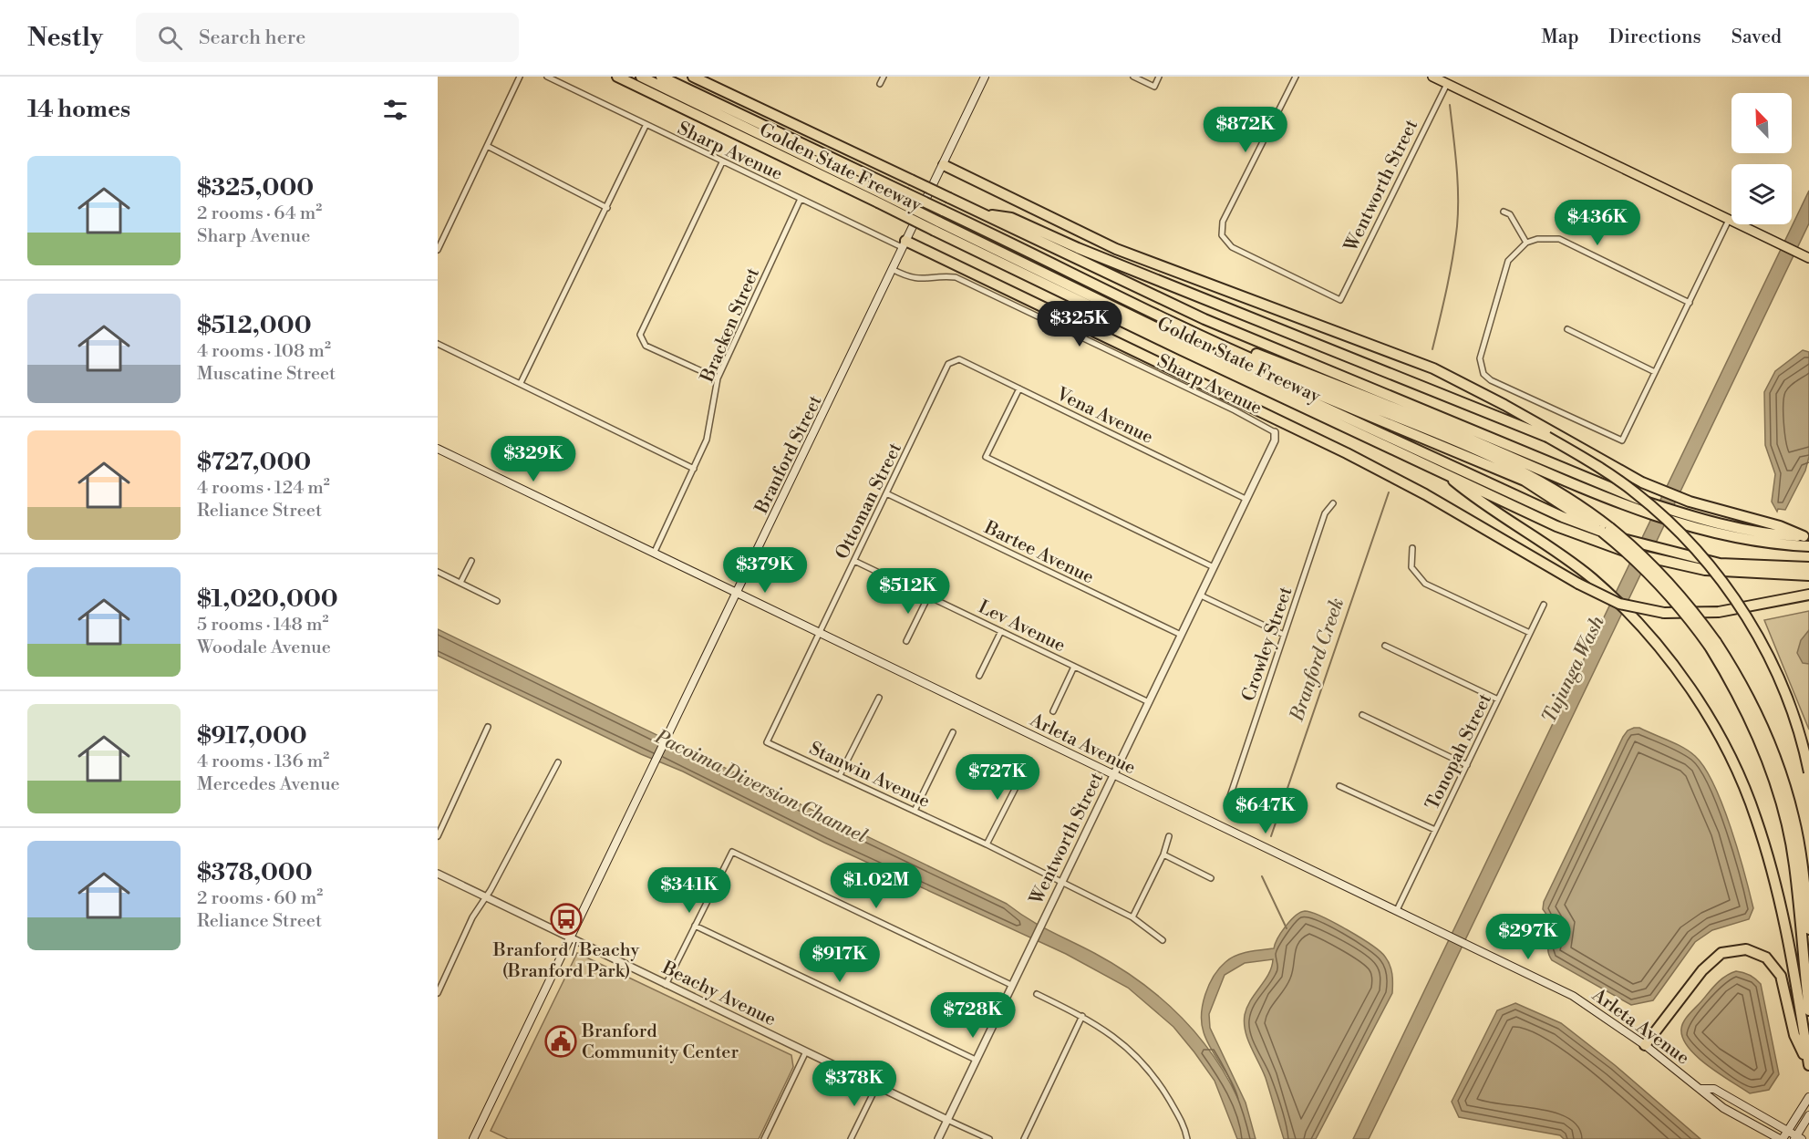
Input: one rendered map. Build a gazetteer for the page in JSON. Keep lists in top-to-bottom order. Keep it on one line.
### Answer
{"streets":{"highway":["Golden State Freeway"],"main road":["Branford Street","Arleta Avenue"],"street":["Sharp Avenue","Wentworth Street","Bracken Street","Vena Avenue","Ottoman Street","Bartee Avenue","Lev Avenue","Crowley Street","Tonopah Street","Stanwin Avenue","Beachy Avenue"]},"crossings":[["Sharp Avenue","Wentworth Street"],["Sharp Avenue","Bracken Street"],["Sharp Avenue","Branford Street"],["Wentworth Street","Vena Avenue"],["Wentworth Street","Bartee Avenue"],["Wentworth Street","Lev Avenue"],["Wentworth Street","Arleta Avenue"],["Wentworth Street","Stanwin Avenue"],["Wentworth Street","Beachy Avenue"],["Bracken Street","Arleta Avenue"],["Vena Avenue","Ottoman Street"],["Branford Street","Arleta Avenue"],["Branford Street","Beachy Avenue"],["Ottoman Street","Bartee Avenue"],["Ottoman Street","Lev Avenue"],["Ottoman Street","Arleta Avenue"],["Ottoman Street","Stanwin Avenue"],["Arleta Avenue","Tonopah Street"]],"water":["Branford Creek","Tujunga Wash","Pacoima Diversion Channel"],"places":{"bus stop":["Branford / Beachy (Branford Park)"],"public building":["Branford Community Center"]},"north":"top left","page":{"header":"Nestly","search":"Search here","nav":["Map","Directions","Saved"],"heading":"14 homes","price":["$872K","$436K","$325K","$329K","$379K","$512K","$727K","$647K","$1.02M","$341K","$297K","$917K","$728K","$378K"],"list":[{"name":"$325,000","note":"2 rooms · 64 m² · Sharp Avenue"},{"name":"$512,000","note":"4 rooms · 108 m² · Muscatine Street"},{"name":"$727,000","note":"4 rooms · 124 m² · Reliance Street"},{"name":"$1,020,000","note":"5 rooms · 148 m² · Woodale Avenue"},{"name":"$917,000","note":"4 rooms · 136 m² · Mercedes Avenue"},{"name":"$378,000","note":"2 rooms · 60 m² · Reliance Street"}]}}
